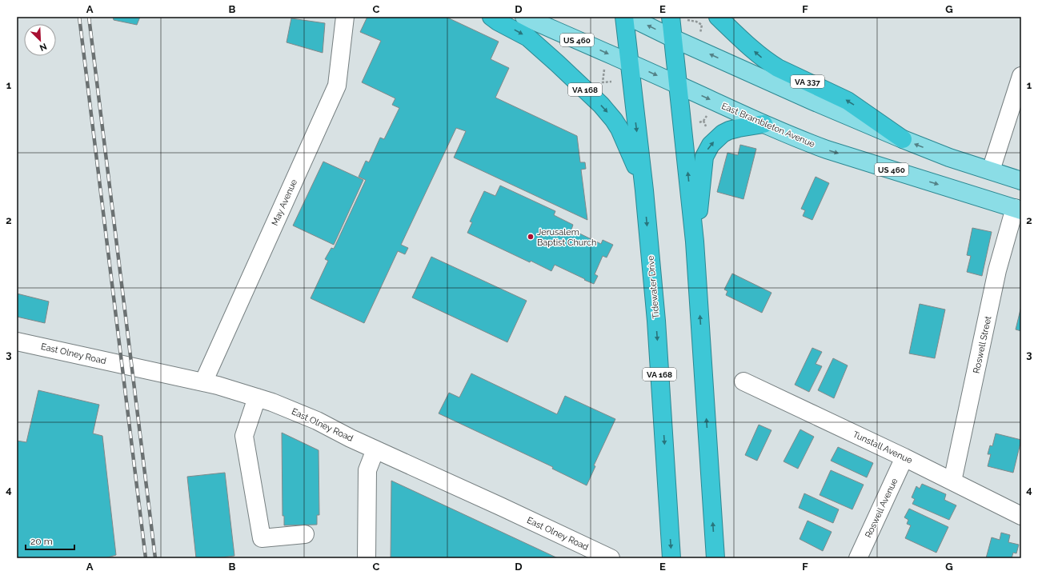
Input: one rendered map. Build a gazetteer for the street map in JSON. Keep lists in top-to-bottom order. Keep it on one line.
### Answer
{"streets":{"highway":["VA 337","VA 168","Tidewater Drive"],"main road":["US 460","East Brambleton Avenue"],"street":["May Avenue","Roswell Street","East Olney Road","Tunstall Avenue","Roswell Avenue"]},"crossings":[["VA 168","Tidewater Drive"],["East Brambleton Avenue","Tidewater Drive"],["East Brambleton Avenue","Roswell Street"],["May Avenue","East Olney Road"],["Roswell Street","Tunstall Avenue"],["Tunstall Avenue","Roswell Avenue"]],"places":["Jerusalem Baptist Church"],"scale_bar":"20 m","north":"bottom right","grid":{"columns":["A","B","C","D","E","F","G"],"rows":["1","2","3","4"]}}
